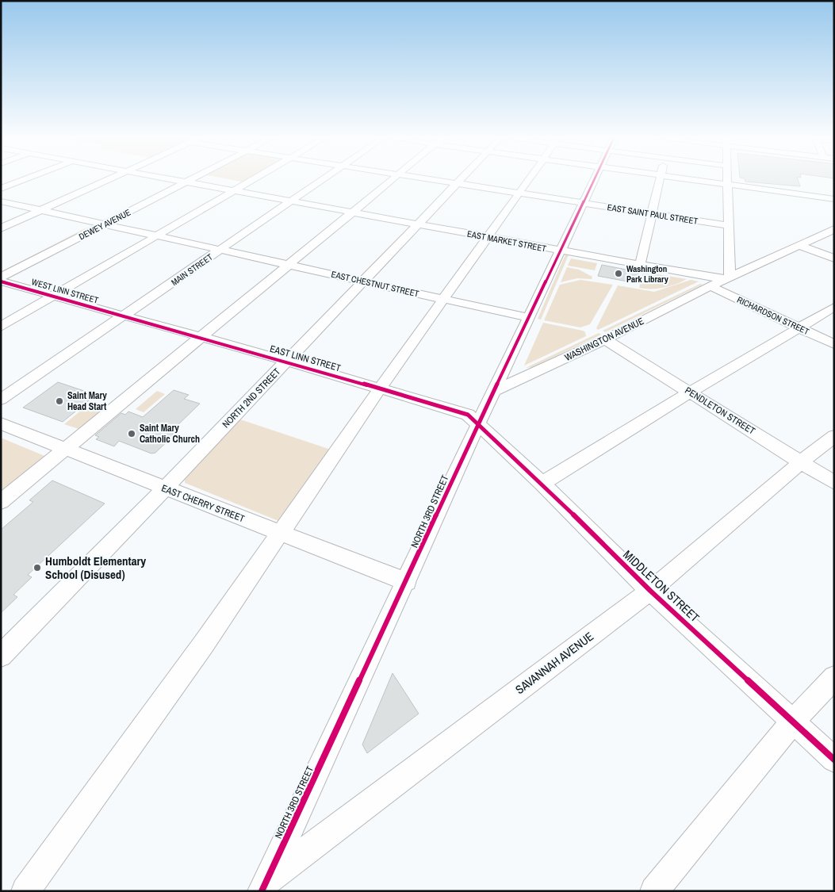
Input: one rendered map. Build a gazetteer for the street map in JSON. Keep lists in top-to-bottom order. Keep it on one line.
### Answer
{"streets":{"street":["EAST SAINT PAUL STREET","DEWEY AVENUE","EAST MARKET STREET","MAIN STREET","EAST CHESTNUT STREET","WEST LINN STREET","RICHARDSON STREET","WASHINGTON AVENUE","EAST LINN STREET","NORTH 2ND STREET","PENDLETON STREET","EAST CHERRY STREET","NORTH 3RD STREET","MIDDLETON STREET","SAVANNAH AVENUE"]},"crossings":[["EAST SAINT PAUL STREET","NORTH 2ND STREET"],["EAST SAINT PAUL STREET","NORTH 3RD STREET"],["DEWEY AVENUE","EAST MARKET STREET"],["DEWEY AVENUE","EAST CHESTNUT STREET"],["EAST MARKET STREET","MAIN STREET"],["EAST MARKET STREET","WASHINGTON AVENUE"],["EAST MARKET STREET","NORTH 2ND STREET"],["EAST MARKET STREET","NORTH 3RD STREET"],["MAIN STREET","EAST CHESTNUT STREET"],["MAIN STREET","WEST LINN STREET"],["MAIN STREET","EAST LINN STREET"],["EAST CHESTNUT STREET","NORTH 2ND STREET"],["EAST CHESTNUT STREET","NORTH 3RD STREET"],["WEST LINN STREET","EAST LINN STREET"],["RICHARDSON STREET","WASHINGTON AVENUE"],["WASHINGTON AVENUE","PENDLETON STREET"],["WASHINGTON AVENUE","NORTH 3RD STREET"],["EAST LINN STREET","NORTH 2ND STREET"],["EAST LINN STREET","NORTH 3RD STREET"],["EAST LINN STREET","MIDDLETON STREET"],["NORTH 2ND STREET","EAST CHERRY STREET"],["PENDLETON STREET","SAVANNAH AVENUE"],["EAST CHERRY STREET","NORTH 3RD STREET"],["NORTH 3RD STREET","MIDDLETON STREET"],["NORTH 3RD STREET","SAVANNAH AVENUE"],["MIDDLETON STREET","SAVANNAH AVENUE"]],"places":["Washington Park Library","Saint Mary Head Start","Saint Mary Catholic Church","Humboldt Elementary School (Disused)"]}
